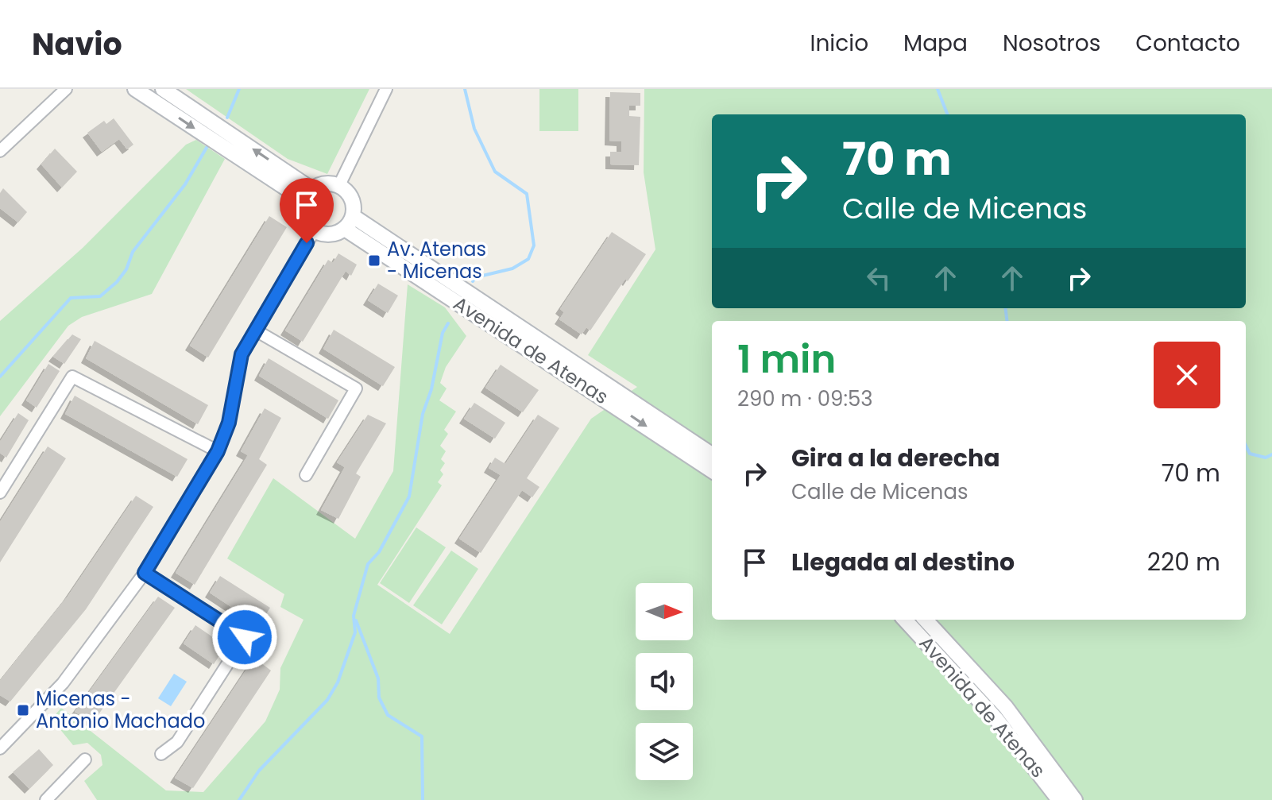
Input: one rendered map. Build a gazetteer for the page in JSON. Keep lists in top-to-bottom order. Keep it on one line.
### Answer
{"streets":{"main road":["Avenida de Atenas"]},"places":{"transit":["Av. Atenas - Micenas","Micenas - Antonio Machado"]},"north":"right","page":{"header":"Navio","nav":["Inicio","Mapa","Nosotros","Contacto"],"turn":["70 m","Calle de Micenas"],"heading":["1 min","290 m · 09:53"],"list":[{"name":"Gira a la derecha","note":"Calle de Micenas","value":"70 m"},{"name":"Llegada al destino","value":"220 m"}]}}
